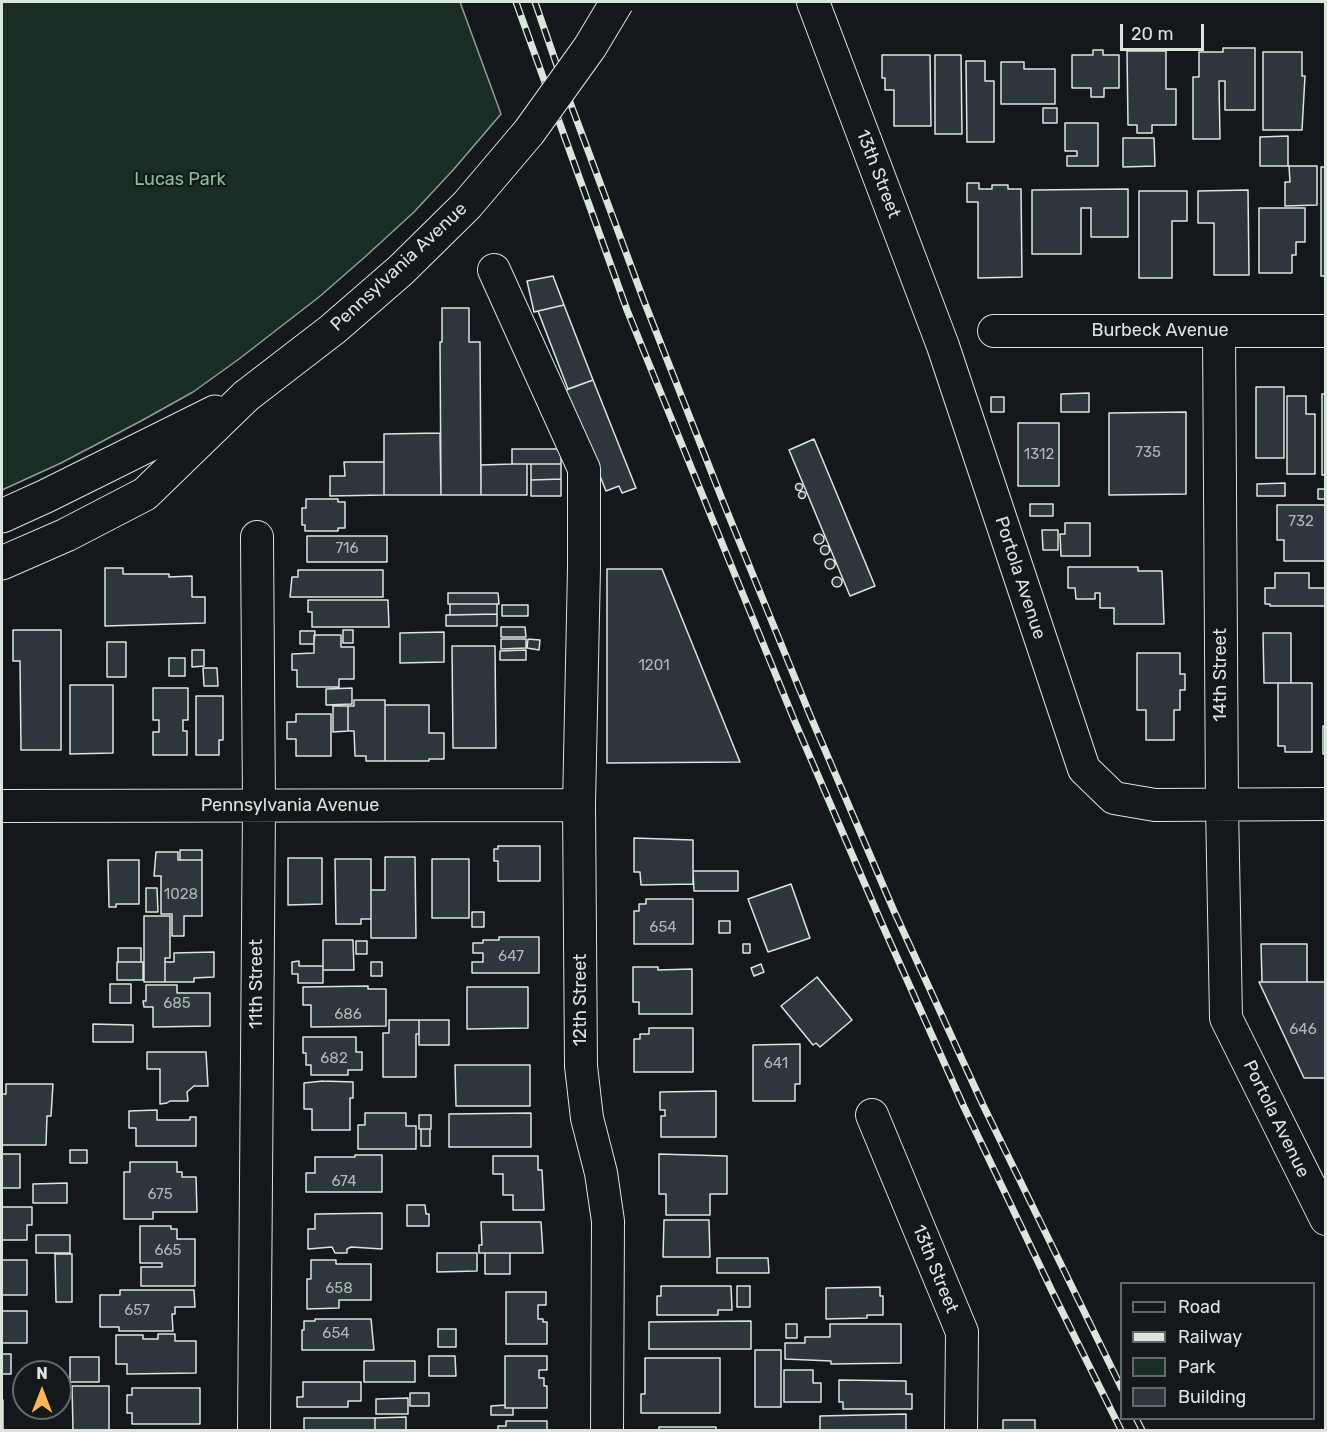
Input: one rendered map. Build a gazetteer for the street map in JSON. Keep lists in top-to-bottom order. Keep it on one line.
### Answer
{"streets":{"main road":["Pennsylvania Avenue"],"street":["13th Street","Burbeck Avenue","Portola Avenue","14th Street","11th Street","12th Street"]},"crossings":[["13th Street","Portola Avenue"],["Pennsylvania Avenue","11th Street"],["Pennsylvania Avenue","12th Street"],["Burbeck Avenue","14th Street"],["Portola Avenue","14th Street"]],"parks":["Lucas Park"],"house_numbers":["735","1312","732","716","1201","1028","654","647","685","686","646","682","641","674","675","665","658","657","654"],"legend":["Road","Railway","Park","Building"],"scale_bar":"20 m","north":"top"}
